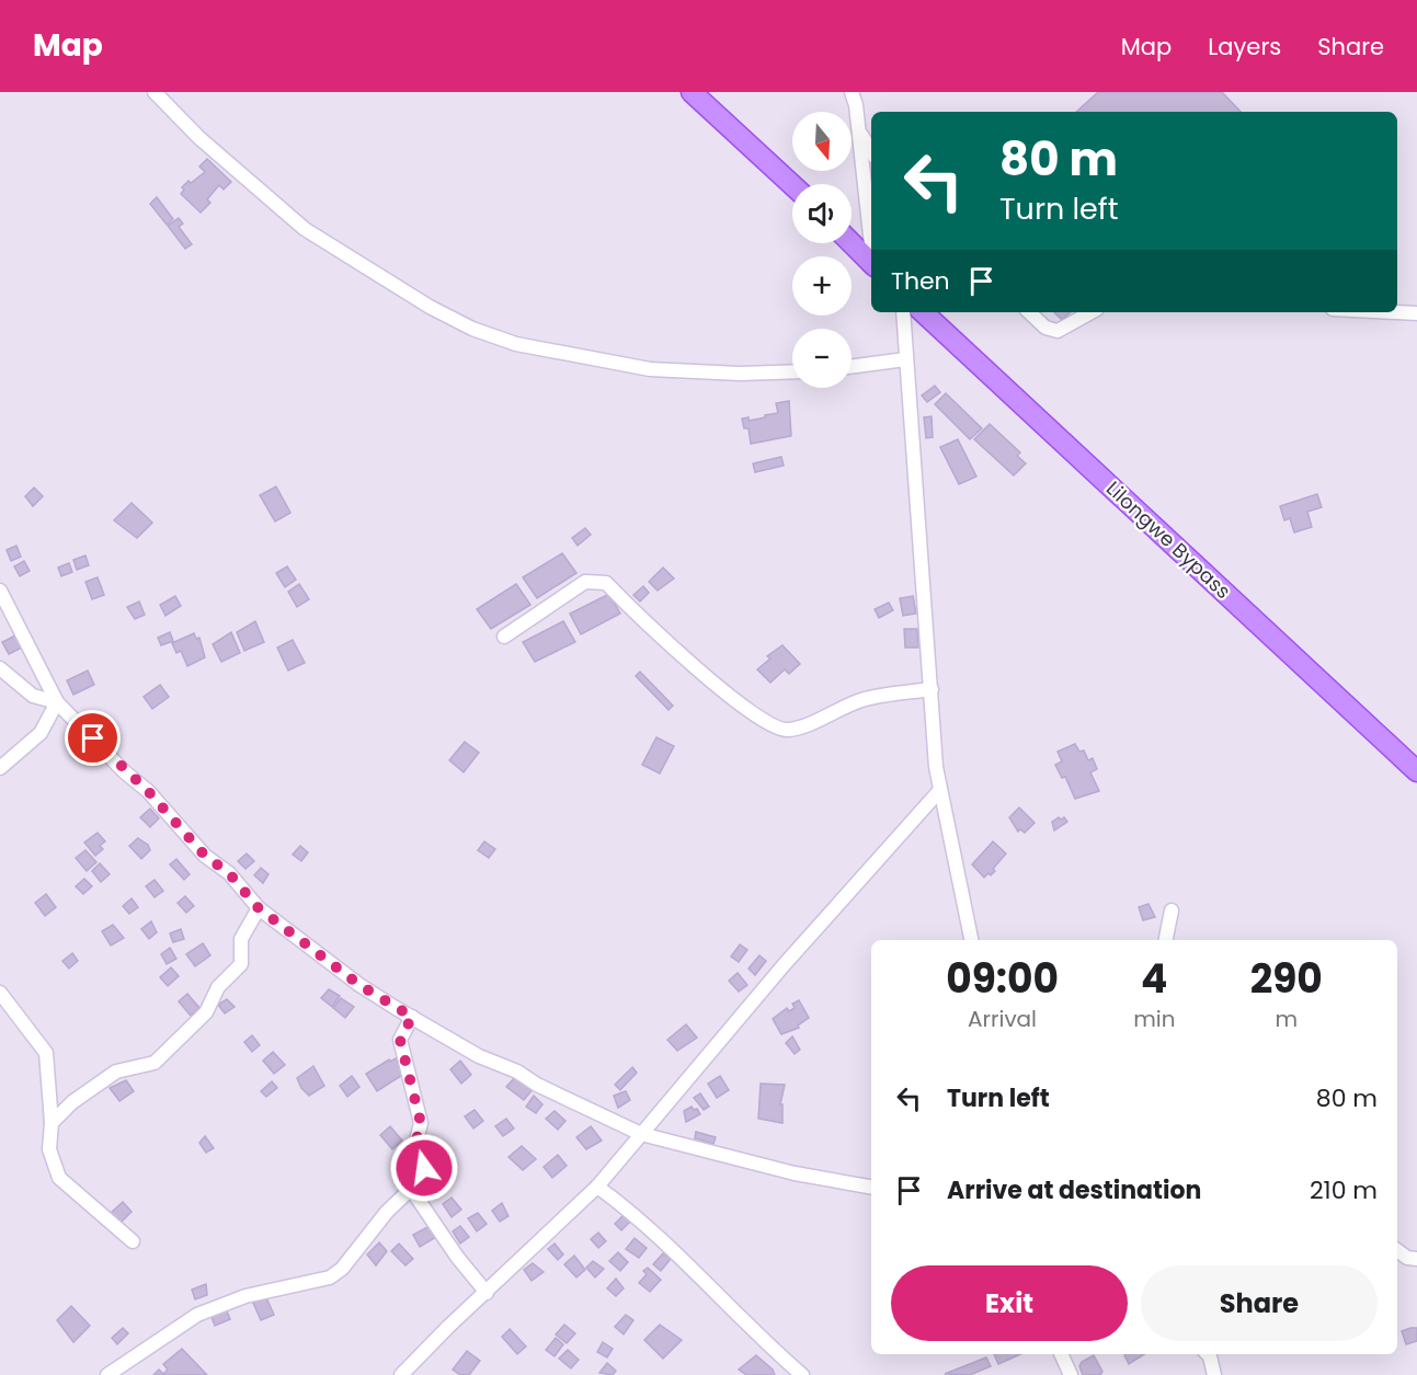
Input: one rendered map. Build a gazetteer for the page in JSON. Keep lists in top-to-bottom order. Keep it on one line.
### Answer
{"streets":{"main road":["Lilongwe Bypass"]},"north":"bottom","page":{"header":"Map","nav":["Map","Layers","Share"],"map_buttons":["+","−"],"turn":["80 m","Turn left"],"then":"Then","eta":["09:00","Arrival","4","min","290","m"],"list":[{"name":"Turn left","value":"80 m"},{"name":"Arrive at destination","value":"210 m"}],"buttons":["Exit","Share"]}}
